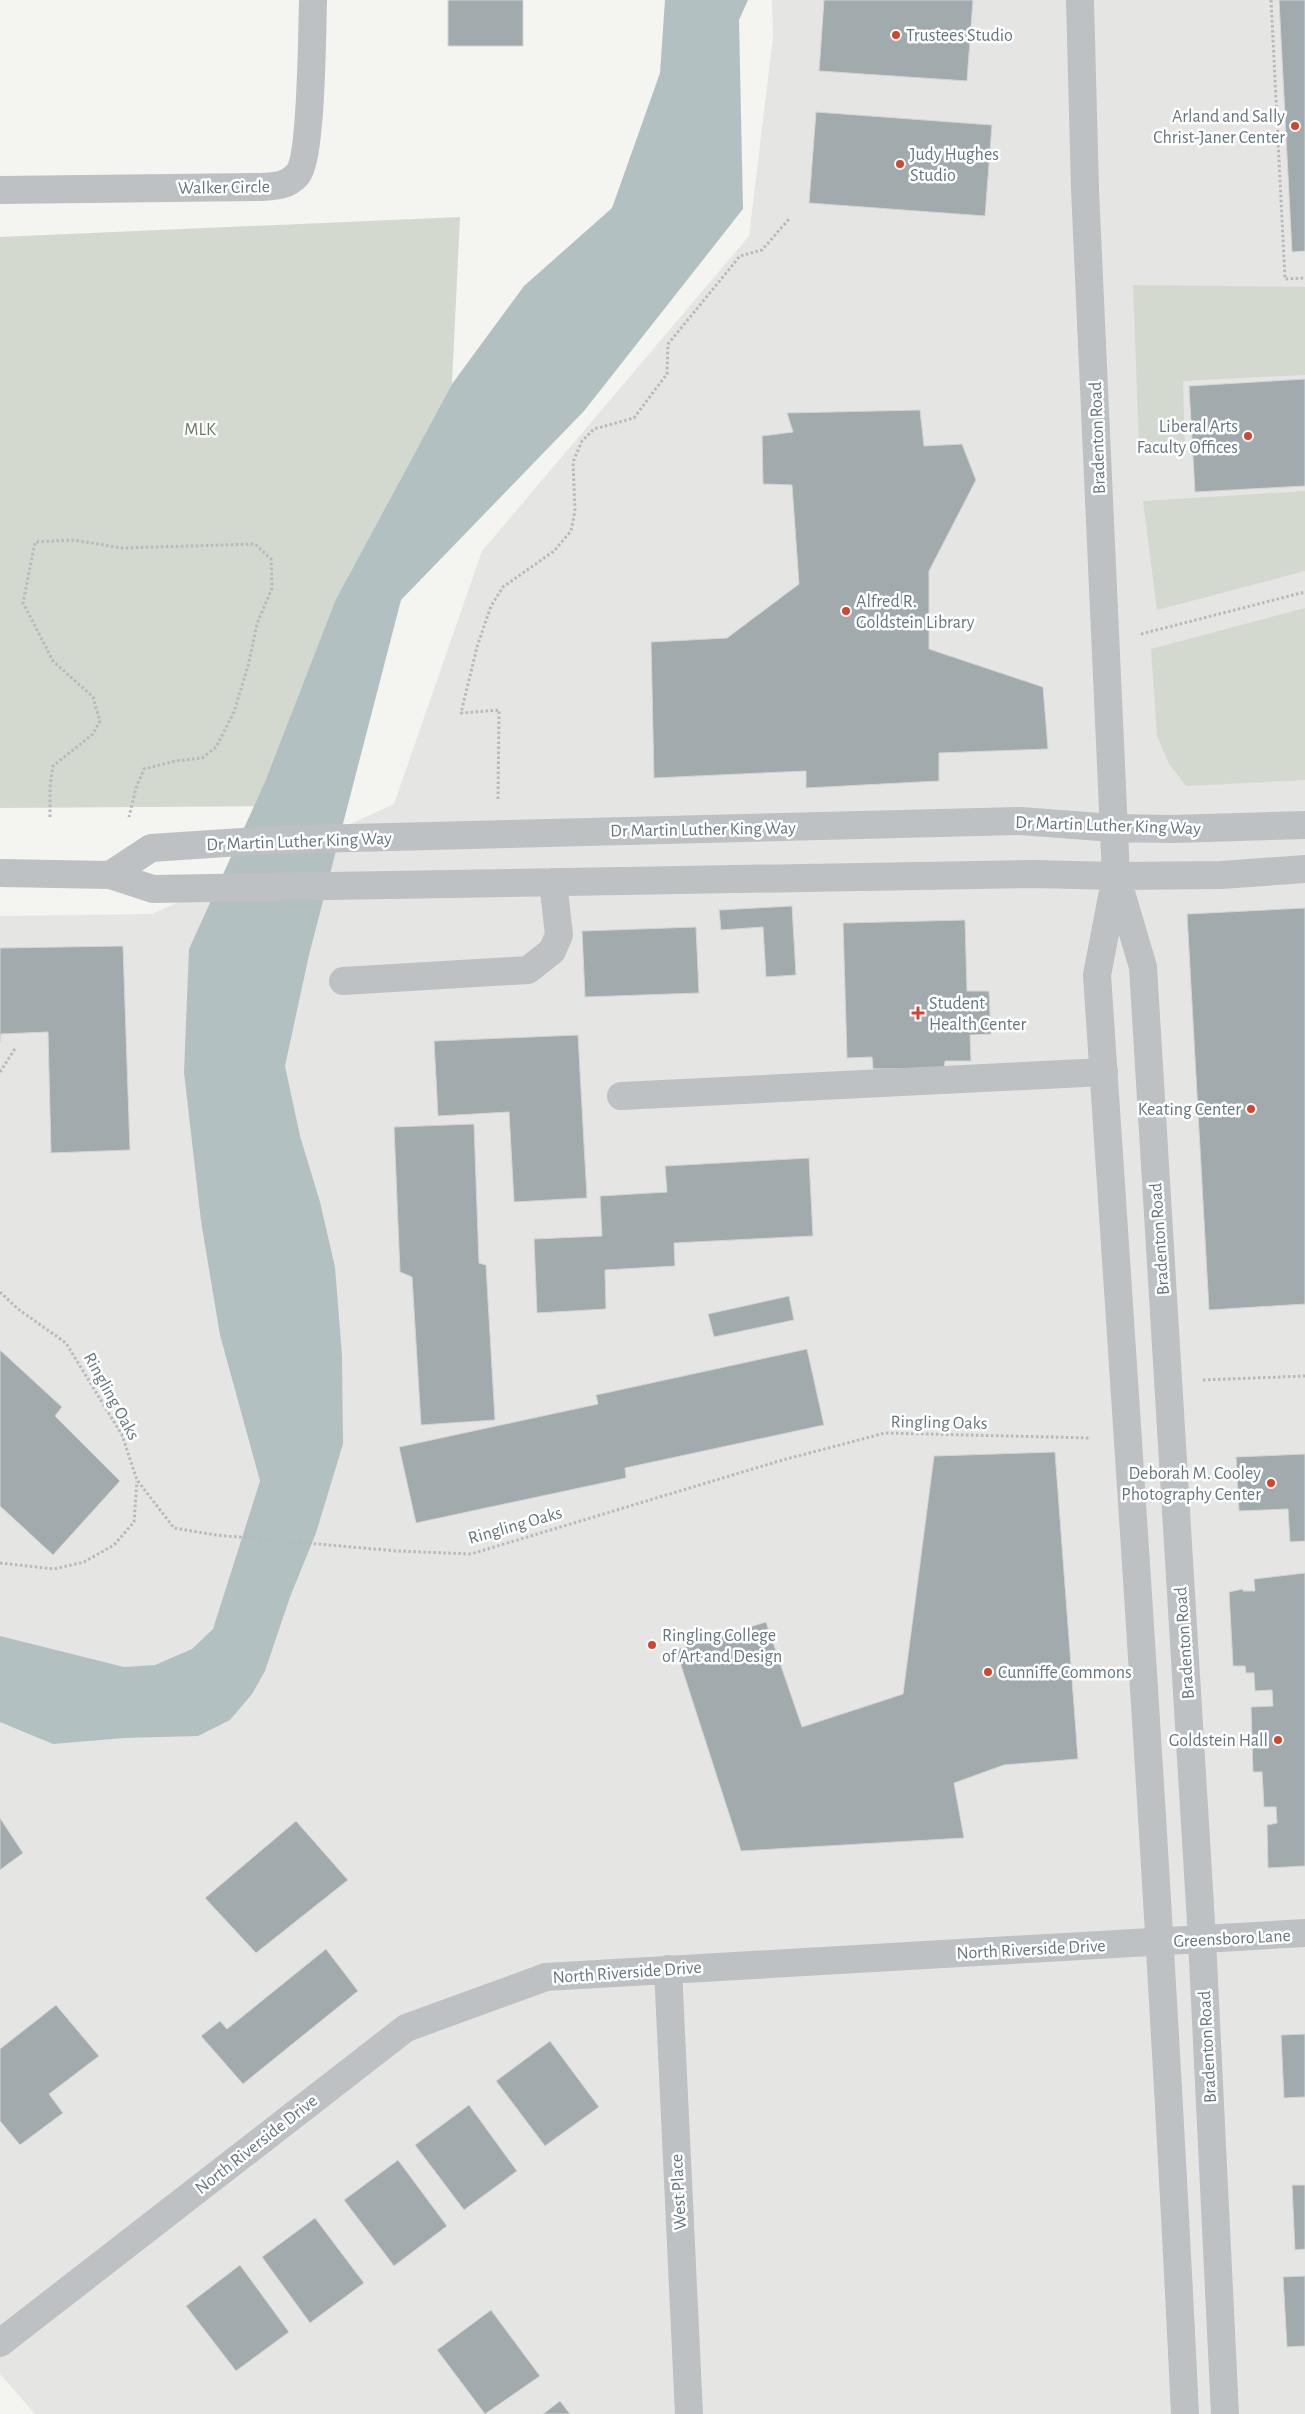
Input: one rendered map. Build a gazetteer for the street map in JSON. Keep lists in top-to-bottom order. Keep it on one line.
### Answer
{"streets":{"street":["Walker Circle","Bradenton Road","Dr Martin Luther King Way","Greensboro Lane","North Riverside Drive","West Place"],"path":["Ringling Oaks"]},"crossings":[["Bradenton Road","Dr Martin Luther King Way"],["Bradenton Road","Greensboro Lane"],["Bradenton Road","North Riverside Drive"],["Greensboro Lane","North Riverside Drive"],["North Riverside Drive","West Place"]],"parks":["MLK"],"places":{"other":["Trustees Studio","Arland and Sally Christ-Janer Center","Judy Hughes Studio","Liberal Arts Faculty Offices","Alfred R. Goldstein Library","Keating Center","Deborah M. Cooley Photography Center","Ringling College of Art and Design","Cunniffe Commons","Goldstein Hall"],"health":["Student Health Center"]}}
